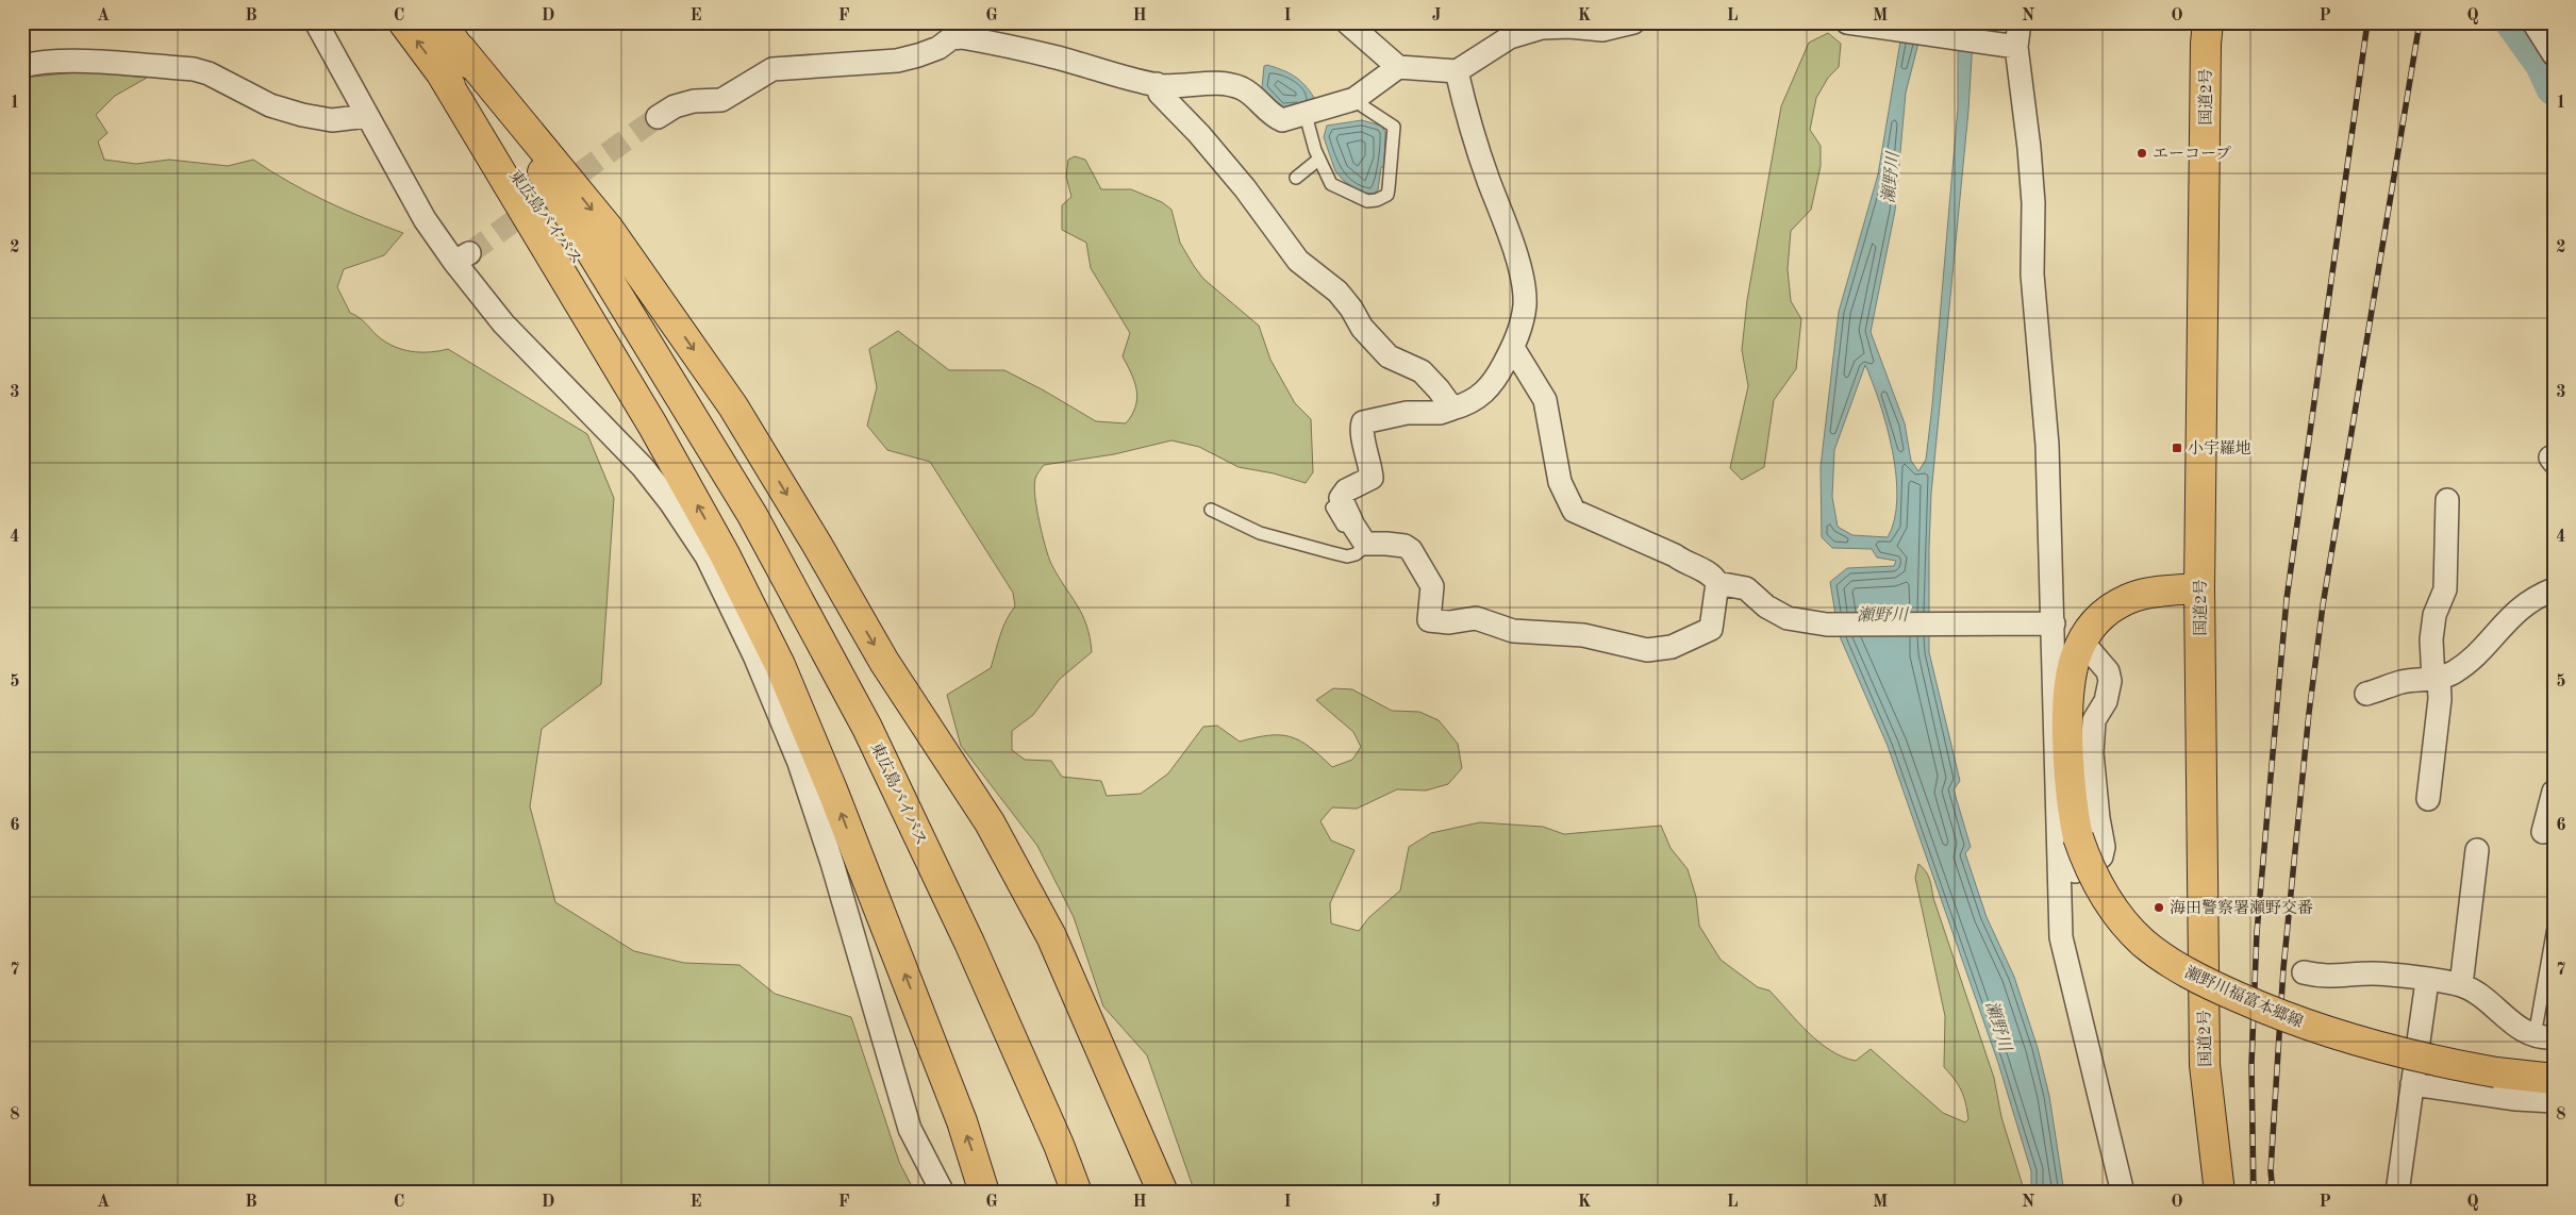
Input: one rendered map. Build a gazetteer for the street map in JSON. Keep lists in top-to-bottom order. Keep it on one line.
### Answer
{"streets":{"main road":["国道2号","東広島バイパス","瀬野川福富本郷線"]},"crossings":[["国道2号","瀬野川福富本郷線"]],"water":["瀬野川"],"places":{"other":["エーコープ","海田警察署瀬野交番"],"transit":["小宇羅地"]},"grid":{"columns":["A","B","C","D","E","F","G","H","I","J","K","L","M","N","O","P","Q"],"rows":["1","2","3","4","5","6","7","8"]}}
